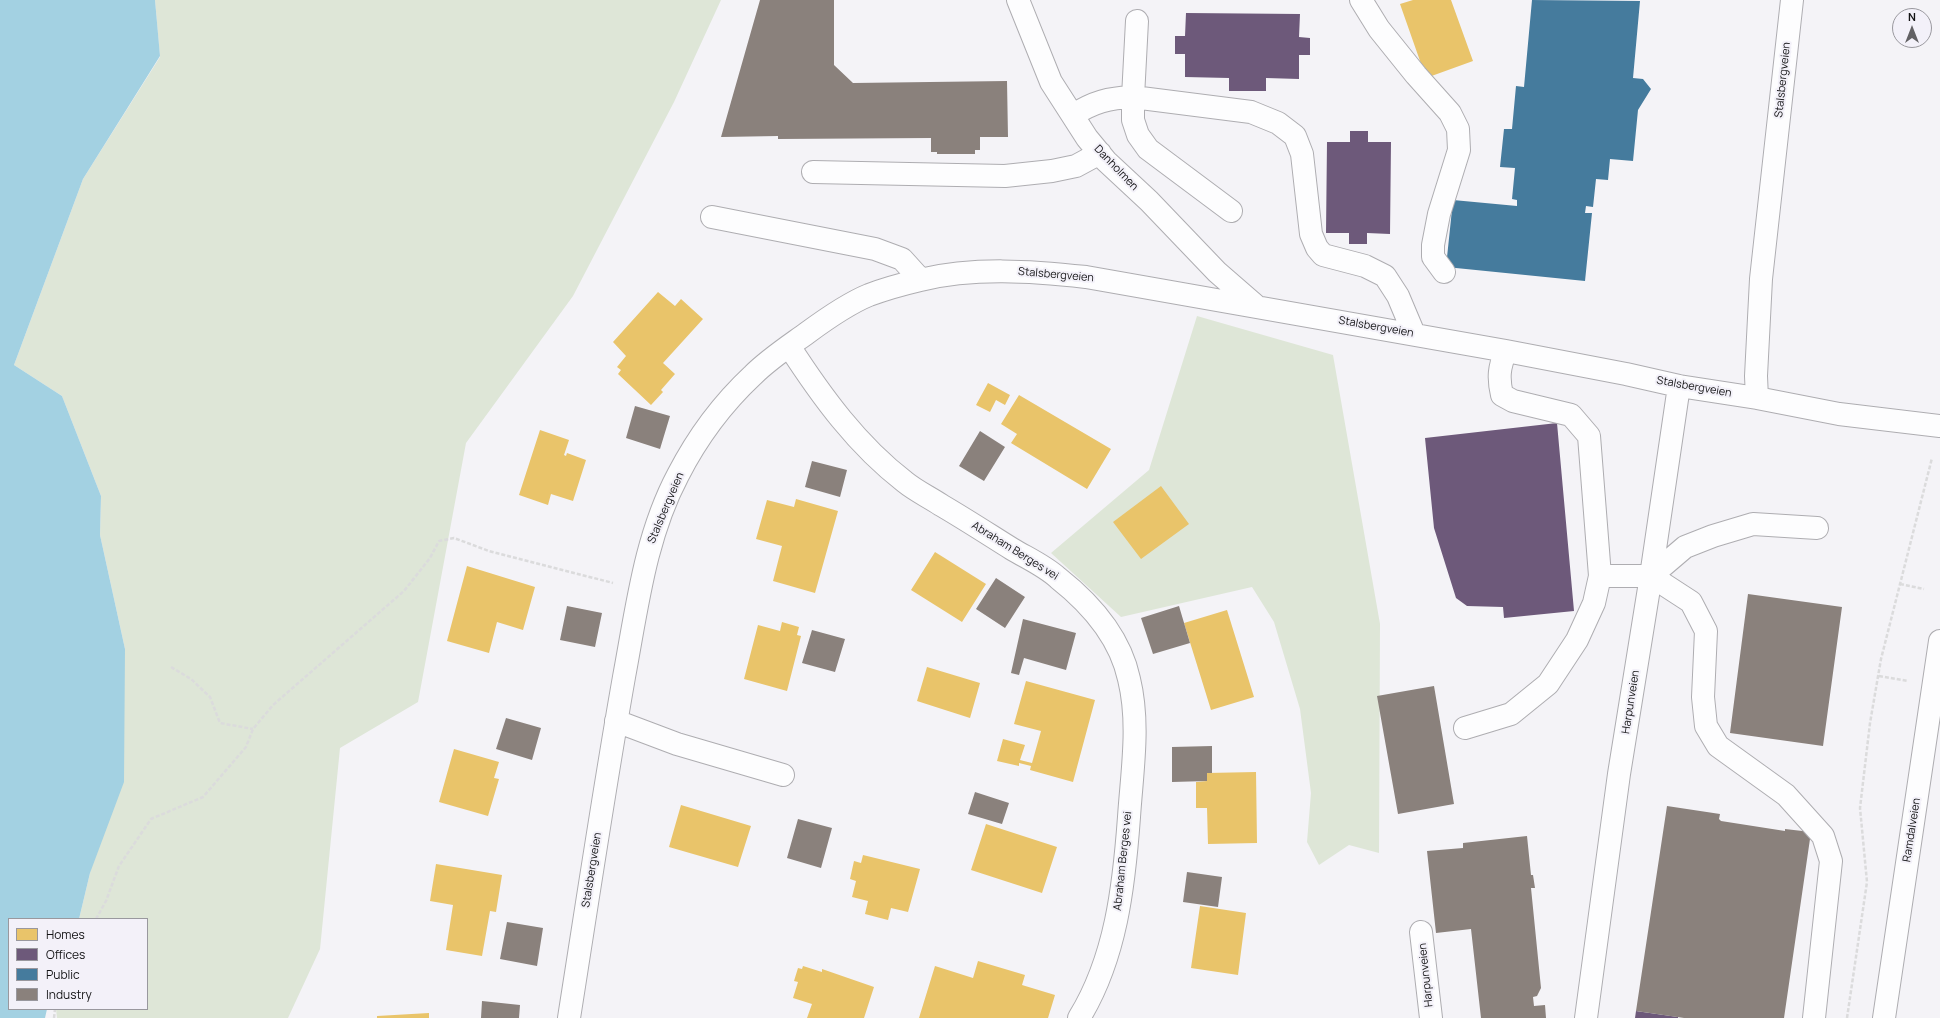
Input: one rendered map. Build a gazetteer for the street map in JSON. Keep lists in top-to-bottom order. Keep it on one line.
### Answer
{"streets":{"street":["Stalsbergveien","Danholmen","Abraham Berges vei","Harpunveien","Ramdalveien"]},"crossings":[["Stalsbergveien","Danholmen"],["Stalsbergveien","Abraham Berges vei"],["Stalsbergveien","Harpunveien"]],"legend":["Homes","Offices","Public","Industry"],"north":"top"}
